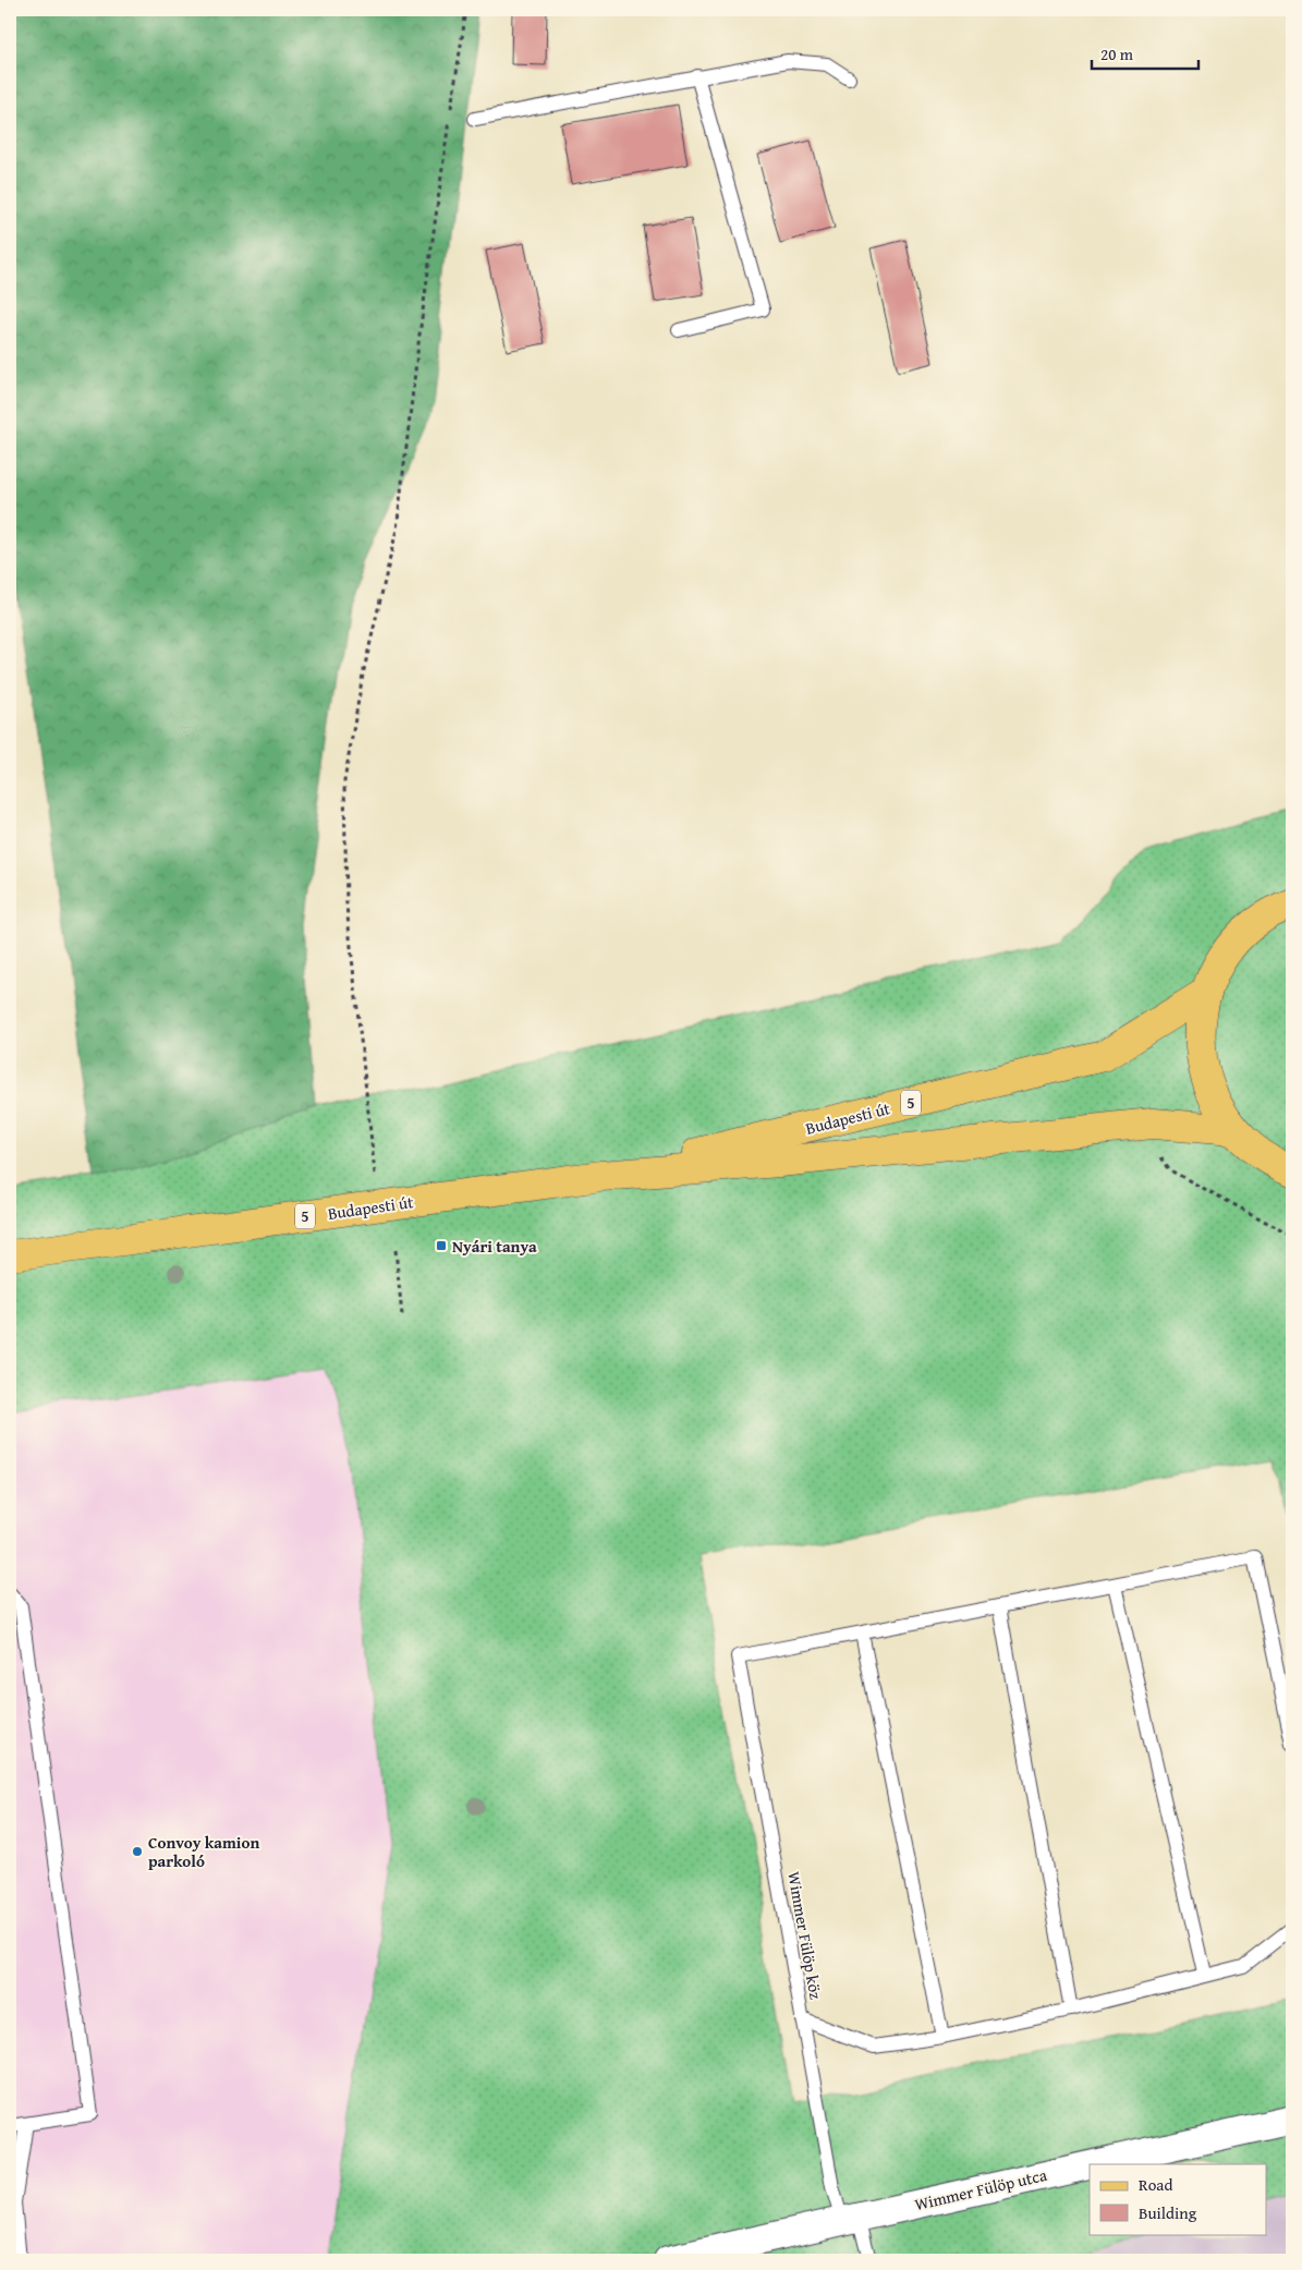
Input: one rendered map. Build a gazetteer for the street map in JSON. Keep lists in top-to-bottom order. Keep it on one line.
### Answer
{"streets":{"main road":["5","Budapesti út"],"street":["Wimmer Fülöp utca"],"lane":["Wimmer Fülöp köz"]},"crossings":[["Wimmer Fülöp köz","Wimmer Fülöp utca"]],"places":{"transit":["Nyári tanya"],"other":["Convoy kamion parkoló"]},"legend":["Road","Building"],"scale_bar":"20 m"}
